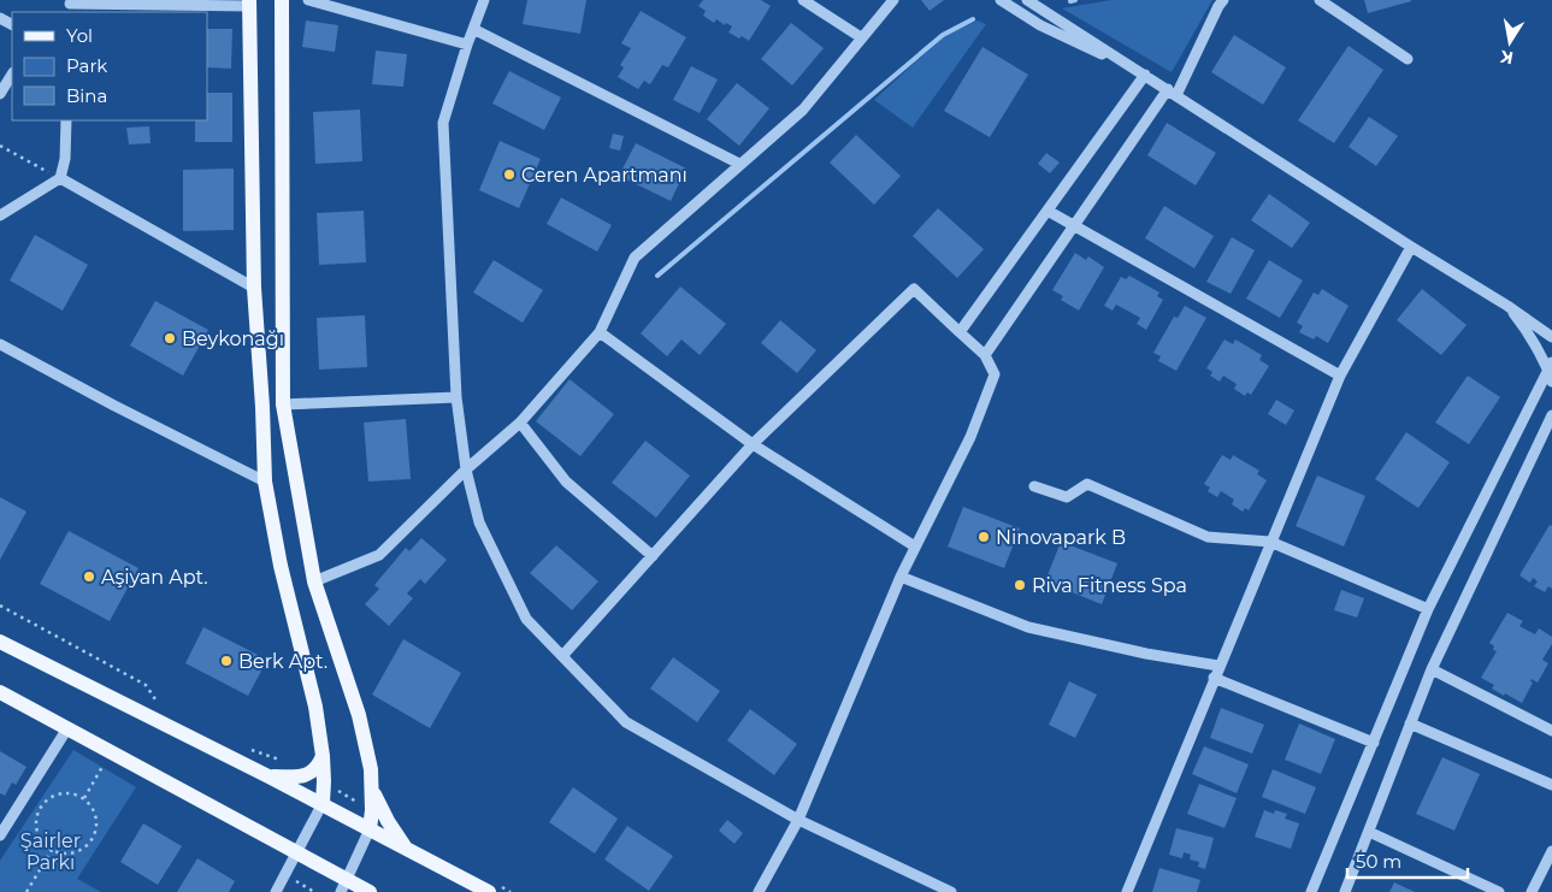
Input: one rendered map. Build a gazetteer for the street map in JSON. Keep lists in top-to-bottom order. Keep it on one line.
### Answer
{"parks":["Şairler Parkı"],"places":["Ceren Apartmanı","Beykonağı","Ninovapark B","Aşiyan Apt.","Riva Fitness Spa","Berk Apt."],"legend":["Yol","Park","Bina"],"scale_bar":"50 m","north":"bottom"}
